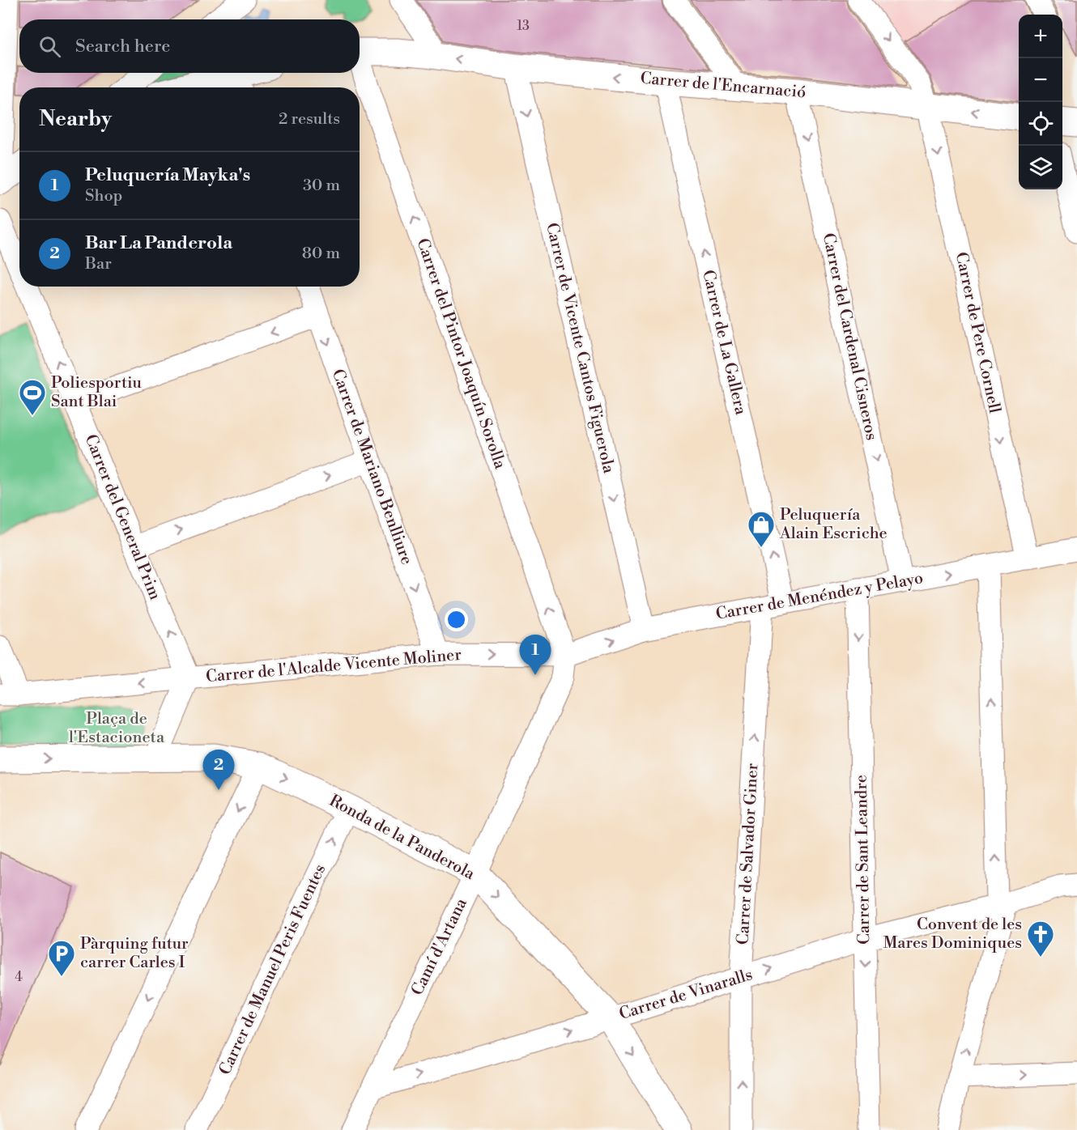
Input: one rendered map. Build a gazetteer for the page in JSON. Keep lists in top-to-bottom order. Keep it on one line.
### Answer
{"streets":{"street":["Carrer de l'Encarnació","Carrer de Pere Cornell","Carrer del Cardenal Cisneros","Carrer de La Gallera","Carrer de Vicente Cantos Figuerola","Carrer del Pintor Joaquín Sorolla","Carrer de Mariano Benlliure","Carrer del General Prim","Carrer de Menéndez y Pelayo","Carrer de l'Alcalde Vicente Moliner","Ronda de la Panderola","Carrer de Salvador Giner","Carrer de Sant Leandre","Camí d'Artana","Carrer de Manuel Peris Fuentes","Carrer de Vinaralls"]},"crossings":[["Carrer de l'Encarnació","Carrer de Pere Cornell"],["Carrer de l'Encarnació","Carrer del Cardenal Cisneros"],["Carrer de l'Encarnació","Carrer de La Gallera"],["Carrer de l'Encarnació","Carrer de Vicente Cantos Figuerola"],["Carrer de Pere Cornell","Carrer de Menéndez y Pelayo"],["Carrer del Cardenal Cisneros","Carrer de Menéndez y Pelayo"],["Carrer de La Gallera","Carrer de Menéndez y Pelayo"],["Carrer de La Gallera","Carrer de Salvador Giner"],["Carrer de Vicente Cantos Figuerola","Carrer de Menéndez y Pelayo"],["Carrer del Pintor Joaquín Sorolla","Carrer de Menéndez y Pelayo"],["Carrer del Pintor Joaquín Sorolla","Carrer de l'Alcalde Vicente Moliner"],["Carrer del Pintor Joaquín Sorolla","Camí d'Artana"],["Carrer de Mariano Benlliure","Carrer de l'Alcalde Vicente Moliner"],["Carrer del General Prim","Carrer de l'Alcalde Vicente Moliner"],["Carrer de Menéndez y Pelayo","Carrer de l'Alcalde Vicente Moliner"],["Carrer de Menéndez y Pelayo","Carrer de Salvador Giner"],["Carrer de Menéndez y Pelayo","Carrer de Sant Leandre"],["Carrer de Menéndez y Pelayo","Camí d'Artana"],["Carrer de l'Alcalde Vicente Moliner","Camí d'Artana"],["Ronda de la Panderola","Camí d'Artana"],["Ronda de la Panderola","Carrer de Manuel Peris Fuentes"],["Ronda de la Panderola","Carrer de Vinaralls"],["Carrer de Salvador Giner","Carrer de Vinaralls"],["Carrer de Sant Leandre","Carrer de Vinaralls"],["Camí d'Artana","Carrer de Vinaralls"]],"one_way":["Carrer de l'Encarnació","Carrer de Pere Cornell","Carrer del Cardenal Cisneros","Carrer de La Gallera","Carrer de Vicente Cantos Figuerola","Carrer del Pintor Joaquín Sorolla","Carrer de Mariano Benlliure","Carrer del General Prim","Ronda de la Panderola","Carrer de Salvador Giner","Carrer de Vinaralls"],"parks":["Plaça de l'Estacioneta"],"places":{"sports":["Poliesportiu Sant Blai"],"shop":["Peluquería Alain Escriche"],"church":["Convent de les Mares Dominiques"],"parking":["Pàrquing futur carrer Carles I"]},"house_numbers":["13","4"],"page":{"map_buttons":["+","−"],"search":"Search here","heading":["Nearby","2 results"],"list":[{"mark":"1","name":"Peluquería Mayka's","note":"Shop","value":"30 m"},{"mark":"2","name":"Bar La Panderola","note":"Bar","value":"80 m"}],"pins":["1","2"]}}
